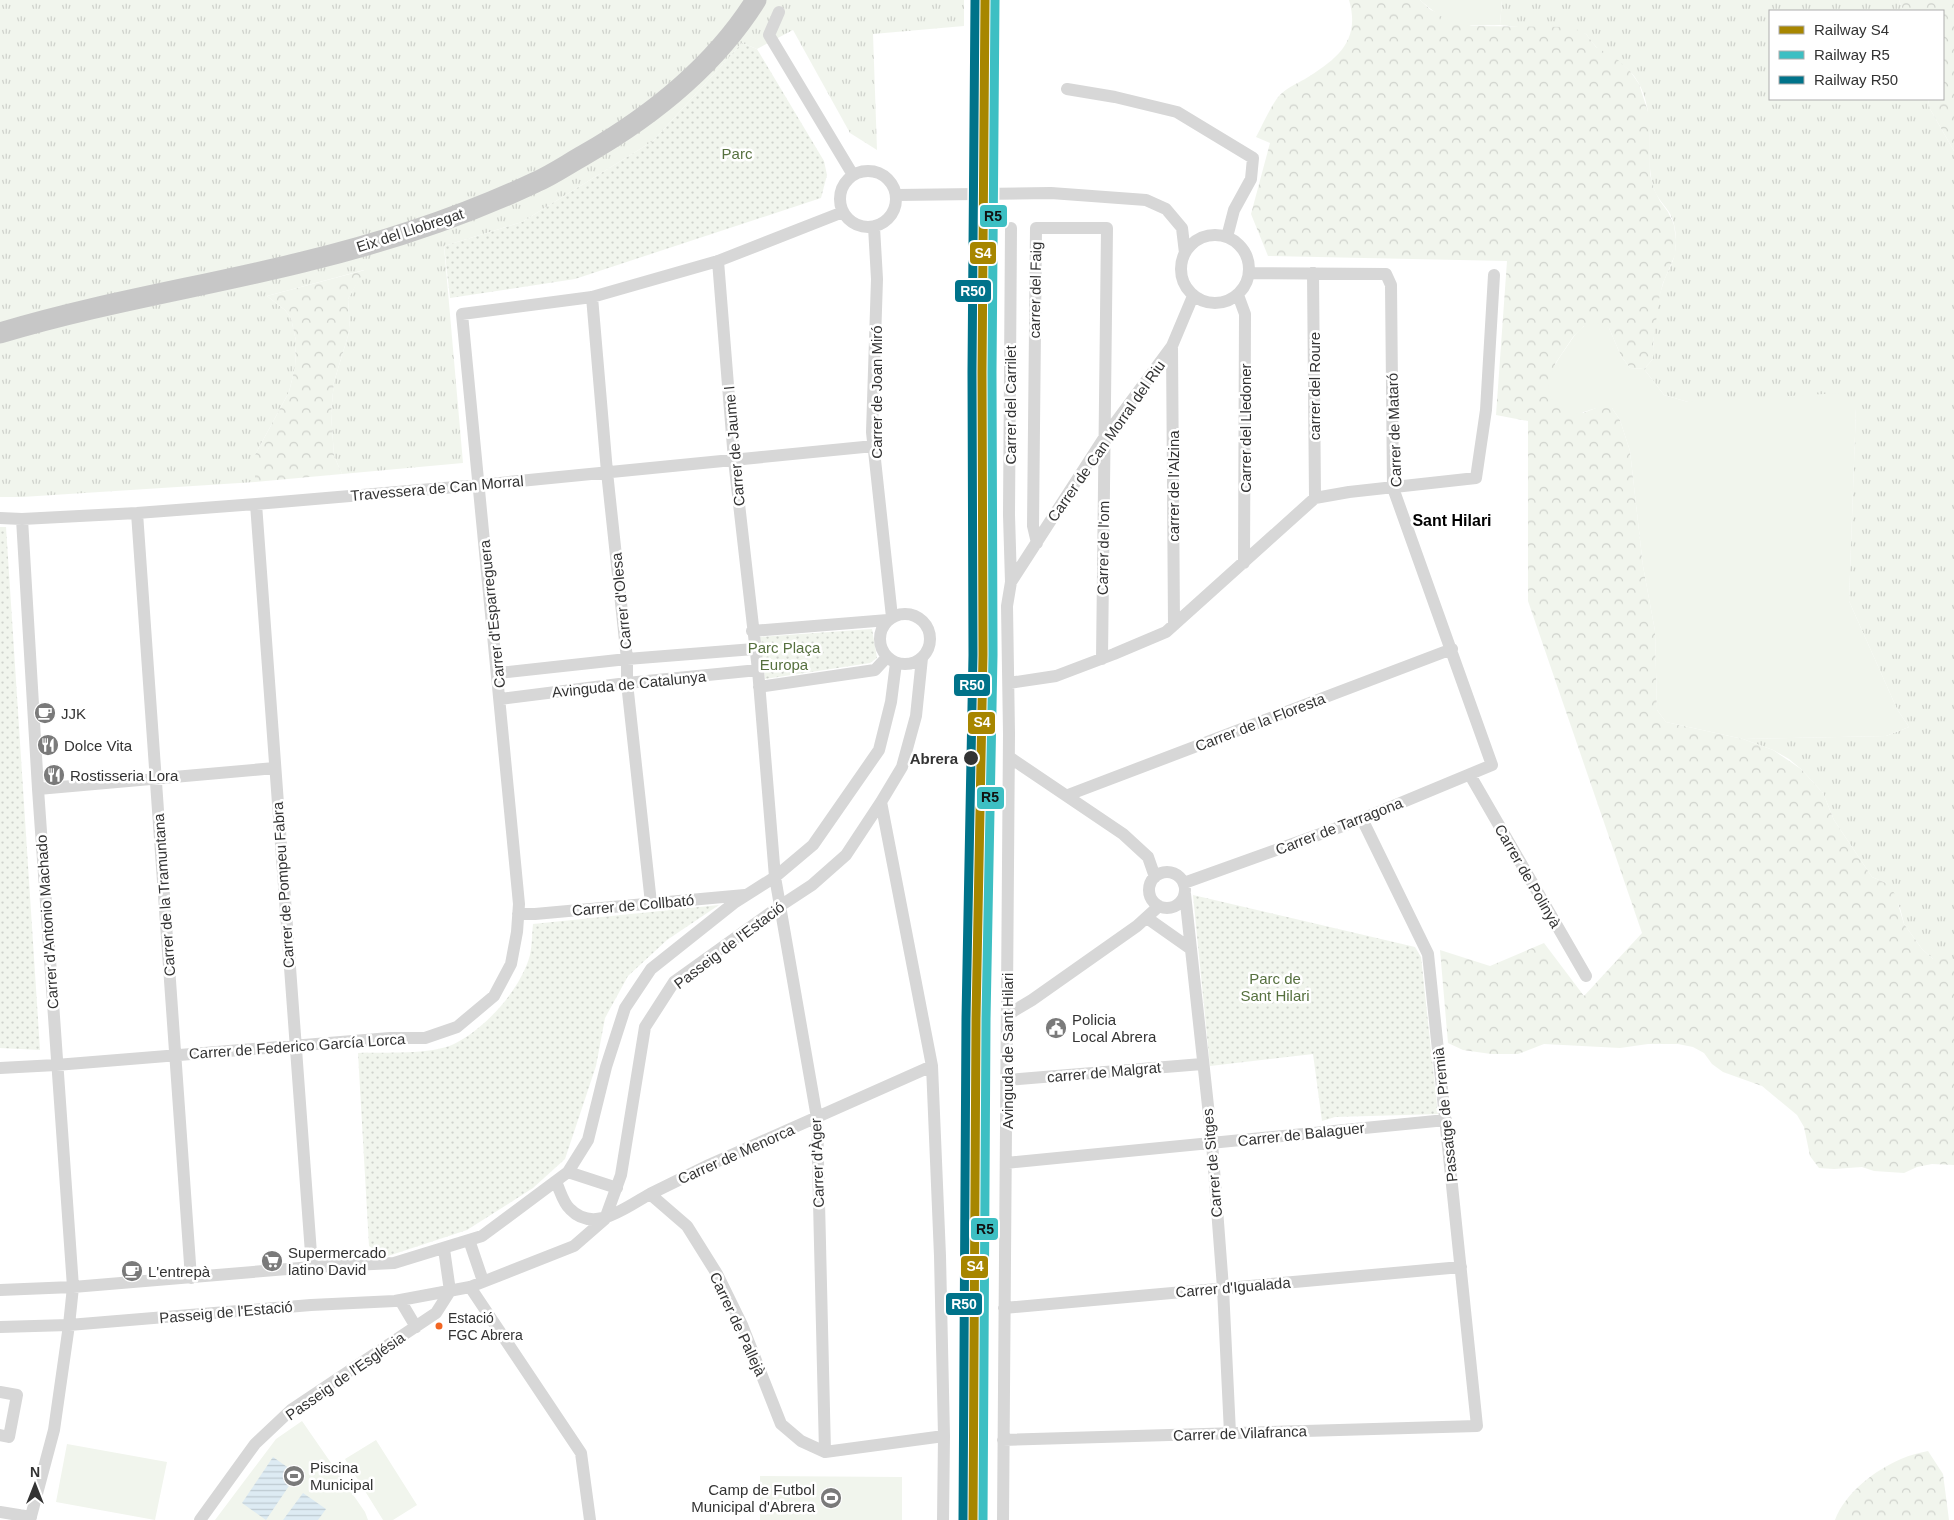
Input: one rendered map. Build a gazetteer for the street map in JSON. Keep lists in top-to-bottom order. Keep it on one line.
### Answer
{"streets":{"highway":["Eix del Llobregat"],"street":["carrer del Faig","carrer del Roure","Carrer de Joan Miró","Carrer del Carrilet","Carrer del Lledoner","Carrer de Mataró","Carrer de Can Morral del Riu","Carrer de Jaume I","carrer de l'Alzina","Travessera de Can Morral","Carrer de l'om","Carrer d'Olesa","Carrer d'Esparreguera","Avinguda de Catalunya","Carrer de la Floresta","Carrer de Tarragona","Carrer de Polinyà","Carrer de Pompeu Fabra","Carrer de la Tramuntana","Carrer de Collbató","Carrer d'Antonio Machado","Passeig de l'Estació","Carrer de Federico García Lorca","Avinguda de Sant Hilari","carrer de Malgrat","Passatge de Premià","Carrer de Balaguer","Carrer de Menorca","Carrer d'Àger","Carrer de Sitges","Carrer d'Igualada","Carrer de Pallejà","Passeig de l'Església","Carrer de Vilafranca"]},"crossings":[["carrer del Faig","Carrer de Can Morral del Riu"],["carrer del Faig","Carrer de l'om"],["carrer del Roure","Carrer de Mataró"],["Carrer de Joan Miró","Travessera de Can Morral"],["Carrer de Joan Miró","Passeig de l'Estació"],["Carrer del Carrilet","Carrer de Can Morral del Riu"],["Carrer del Carrilet","Avinguda de Sant Hilari"],["Carrer del Lledoner","Carrer de Mataró"],["Carrer del Lledoner","Carrer de Can Morral del Riu"],["Carrer de Mataró","Carrer de Can Morral del Riu"],["Carrer de Mataró","Carrer de la Floresta"],["Carrer de Mataró","Carrer de Tarragona"],["Carrer de Can Morral del Riu","carrer de l'Alzina"],["Carrer de Can Morral del Riu","Carrer de l'om"],["Carrer de Can Morral del Riu","Avinguda de Sant Hilari"],["Carrer de Jaume I","Travessera de Can Morral"],["Carrer de Jaume I","Avinguda de Catalunya"],["Travessera de Can Morral","Carrer d'Olesa"],["Travessera de Can Morral","Carrer d'Esparreguera"],["Travessera de Can Morral","Carrer de Pompeu Fabra"],["Travessera de Can Morral","Carrer de la Tramuntana"],["Travessera de Can Morral","Carrer d'Antonio Machado"],["Carrer d'Olesa","Carrer d'Esparreguera"],["Carrer d'Olesa","Avinguda de Catalunya"],["Carrer d'Olesa","Carrer de Collbató"],["Carrer d'Esparreguera","Avinguda de Catalunya"],["Carrer d'Esparreguera","Carrer de Collbató"],["Carrer d'Esparreguera","Carrer de Federico García Lorca"],["Carrer de Tarragona","Carrer de Polinyà"],["Carrer de Tarragona","Passatge de Premià"],["Carrer de Tarragona","Carrer de Sitges"],["Carrer de Pompeu Fabra","Passeig de l'Estació"],["Carrer de Pompeu Fabra","Carrer de Federico García Lorca"],["Carrer de la Tramuntana","Passeig de l'Estació"],["Carrer de la Tramuntana","Carrer de Federico García Lorca"],["Carrer de Collbató","Passeig de l'Estació"],["Carrer de Collbató","Carrer de Federico García Lorca"],["Carrer d'Antonio Machado","Passeig de l'Estació"],["Carrer d'Antonio Machado","Carrer de Federico García Lorca"],["Passeig de l'Estació","Carrer d'Àger"],["Passeig de l'Estació","Passeig de l'Església"],["Avinguda de Sant Hilari","carrer de Malgrat"],["Avinguda de Sant Hilari","Carrer de Balaguer"],["Avinguda de Sant Hilari","Carrer d'Igualada"],["Avinguda de Sant Hilari","Carrer de Vilafranca"],["carrer de Malgrat","Carrer de Sitges"],["Passatge de Premià","Carrer de Balaguer"],["Passatge de Premià","Carrer d'Igualada"],["Passatge de Premià","Carrer de Vilafranca"],["Carrer de Balaguer","Carrer de Sitges"],["Carrer de Menorca","Carrer d'Àger"],["Carrer de Menorca","Carrer de Pallejà"],["Carrer d'Àger","Carrer de Pallejà"],["Carrer de Sitges","Carrer d'Igualada"],["Carrer de Sitges","Carrer de Vilafranca"]],"districts":["Sant Hilari"],"parks":["Parc","Parc Plaça Europa","Parc de Sant Hilari"],"places":{"cafe":["JJK","L'entrepà"],"restaurant":["Dolce Vita","Rostisseria Lora"],"other":["Abrera","Estació FGC Abrera"],"public building":["Policia Local Abrera"],"supermarket":["Supermercado latino David"],"sports":["Piscina Municipal","Camp de Futbol Municipal d'Abrera"]},"lines":["rail line S4","rail line R5","rail line R50"],"legend":["Railway S4","Railway R5","Railway R50"],"north":"top"}
